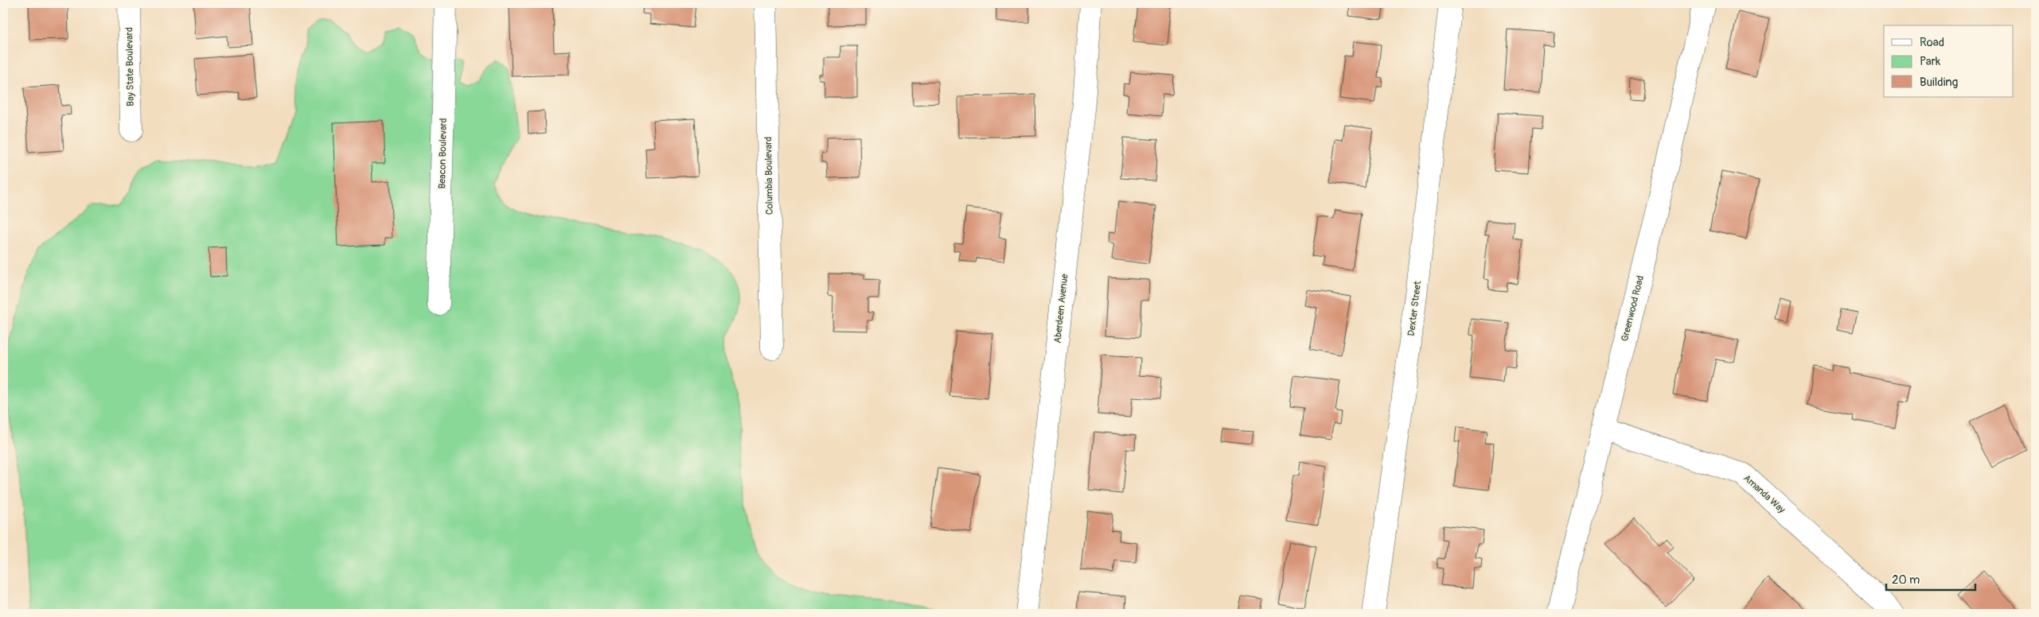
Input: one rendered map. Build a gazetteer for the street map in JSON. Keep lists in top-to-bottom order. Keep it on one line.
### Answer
{"streets":{"street":["Bay State Boulevard","Beacon Boulevard","Columbia Boulevard","Aberdeen Avenue","Dexter Street","Greenwood Road","Amanda Way"]},"crossings":[["Greenwood Road","Amanda Way"]],"legend":["Road","Park","Building"],"scale_bar":"20 m"}
